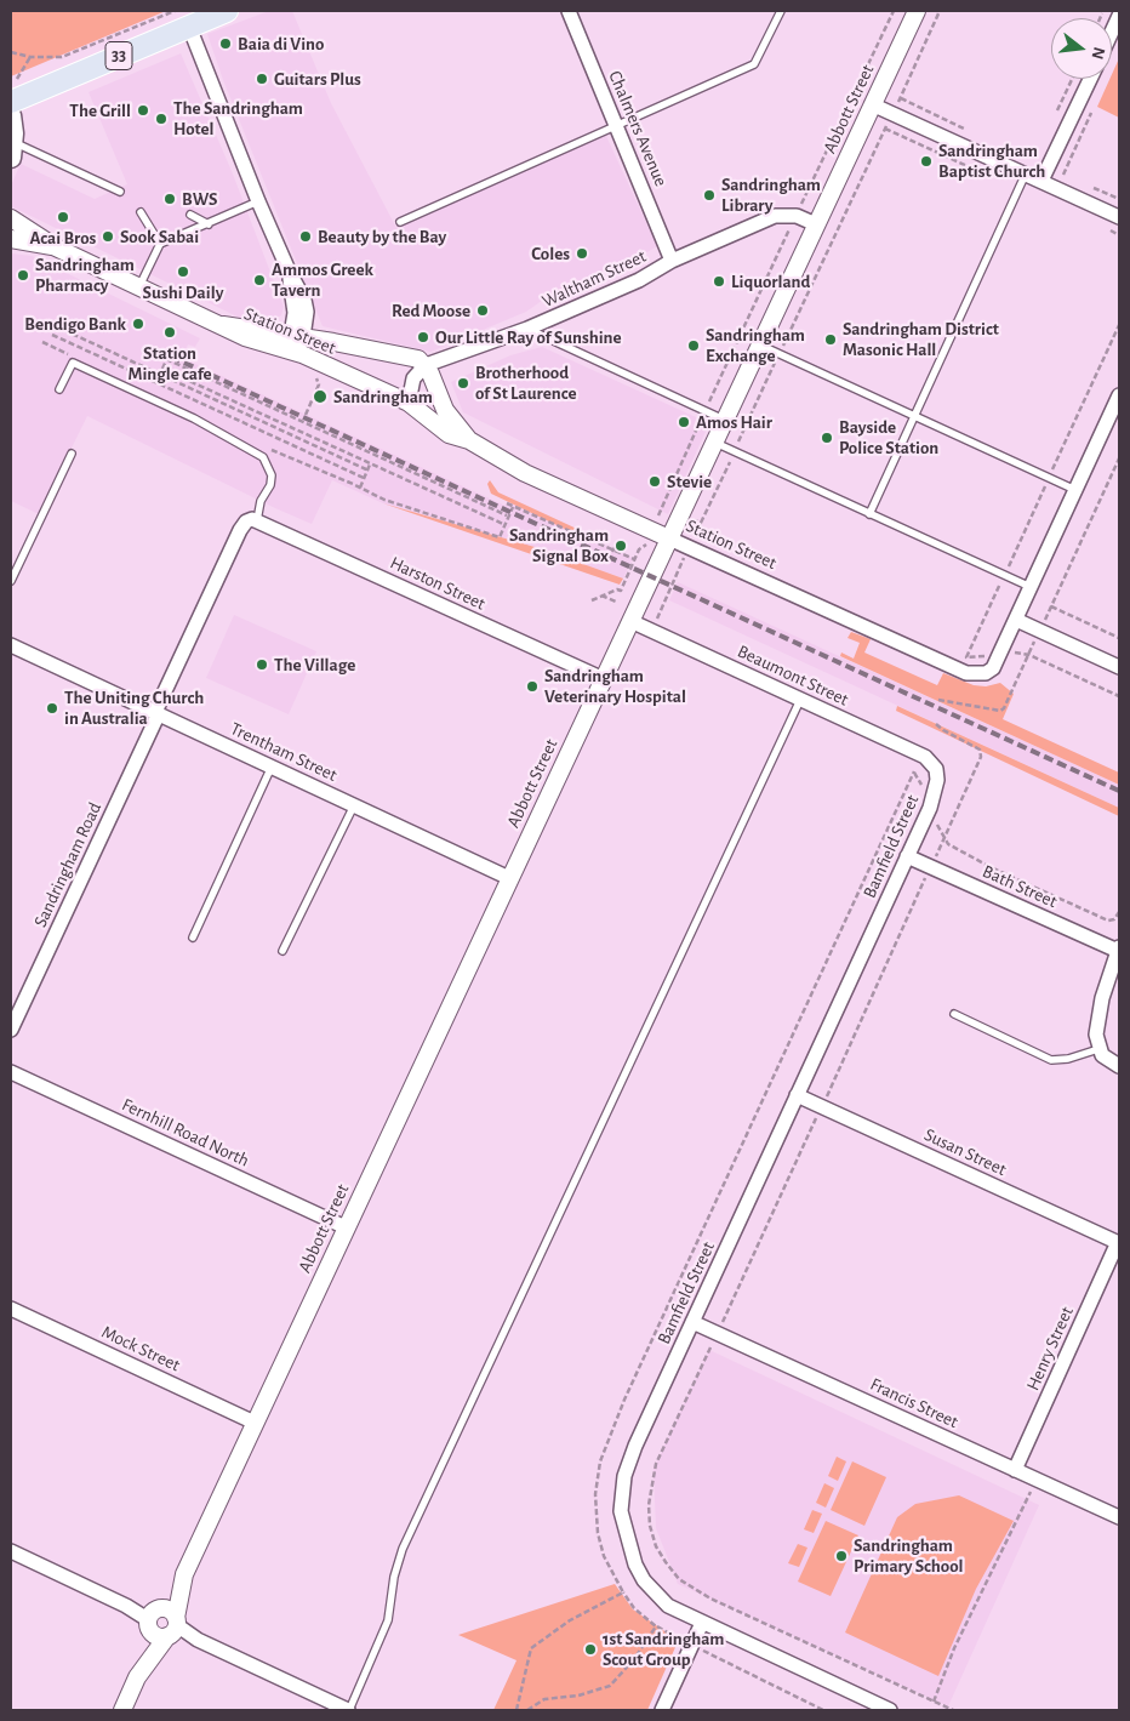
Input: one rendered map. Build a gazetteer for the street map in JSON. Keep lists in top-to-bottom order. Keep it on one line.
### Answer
{"streets":{"main road":["33"],"street":["Abbott Street","Chalmers Avenue","Waltham Street","Station Street","Harston Street","Beaumont Street","Trentham Street","Bamfield Street","Sandringham Road","Bath Street","Fernhill Road North","Susan Street","Mock Street","Henry Street","Francis Street"]},"crossings":[["Abbott Street","Station Street"],["Abbott Street","Harston Street"],["Abbott Street","Beaumont Street"],["Abbott Street","Trentham Street"],["Abbott Street","Fernhill Road North"],["Abbott Street","Mock Street"],["Chalmers Avenue","Waltham Street"],["Waltham Street","Station Street"],["Harston Street","Sandringham Road"],["Beaumont Street","Bamfield Street"],["Trentham Street","Sandringham Road"],["Bamfield Street","Bath Street"],["Bamfield Street","Susan Street"],["Bamfield Street","Francis Street"],["Susan Street","Henry Street"],["Henry Street","Francis Street"]],"places":["Baia di Vino","Guitars Plus","The Grill","The Sandringham Hotel","Sandringham Baptist Church","Sandringham Library","BWS","Acai Bros","Sook Sabai","Beauty by the Bay","Coles","Sushi Daily","Sandringham Pharmacy","Ammos Greek Tavern","Liquorland","Red Moose","Bendigo Bank","Station Mingle cafe","Our Little Ray of Sunshine","Sandringham District Masonic Hall","Sandringham Exchange","Brotherhood of St Laurence","Sandringham","Amos Hair","Bayside Police Station","Stevie","Sandringham Signal Box","The Village","Sandringham Veterinary Hospital","The Uniting Church in Australia","Sandringham Primary School","1st Sandringham Scout Group"],"north":"right"}
